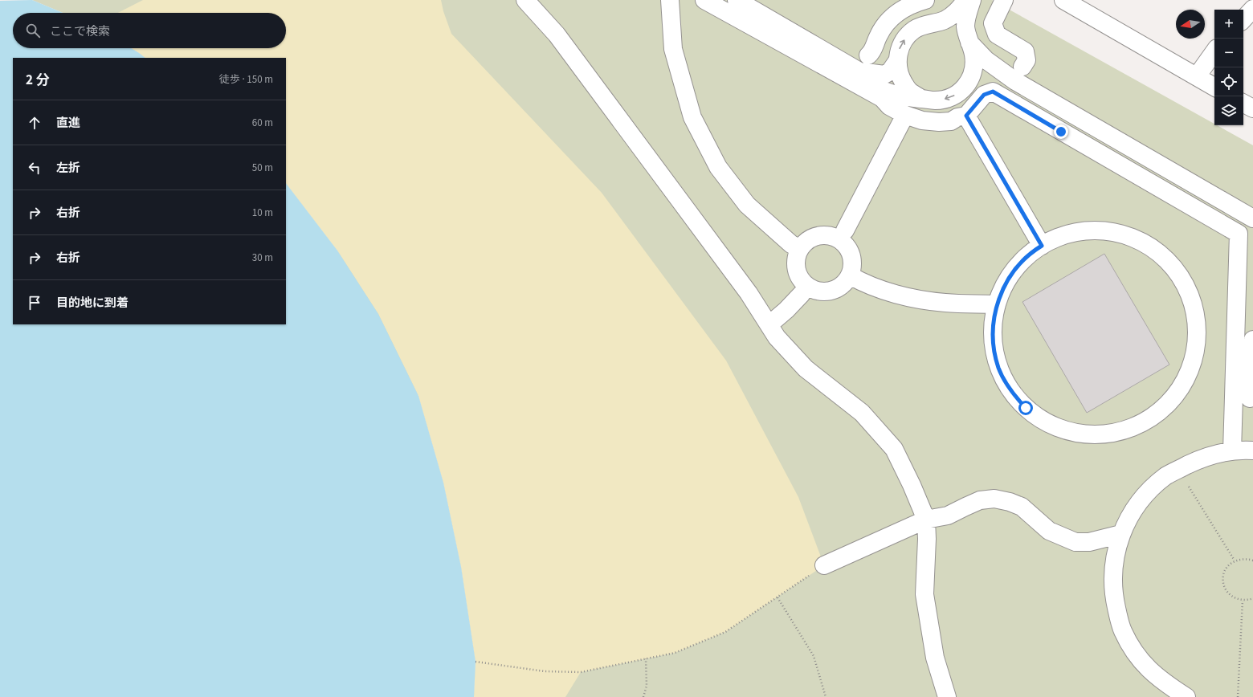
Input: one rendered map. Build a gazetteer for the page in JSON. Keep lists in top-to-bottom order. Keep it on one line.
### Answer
{"north":"left","page":{"map_buttons":["+","−"],"search":"ここで検索","heading":["2 分","徒歩 · 150 m"],"list":[["直進","60 m"],["左折","50 m"],["右折","10 m"],["右折","30 m"],"目的地に到着"]}}
